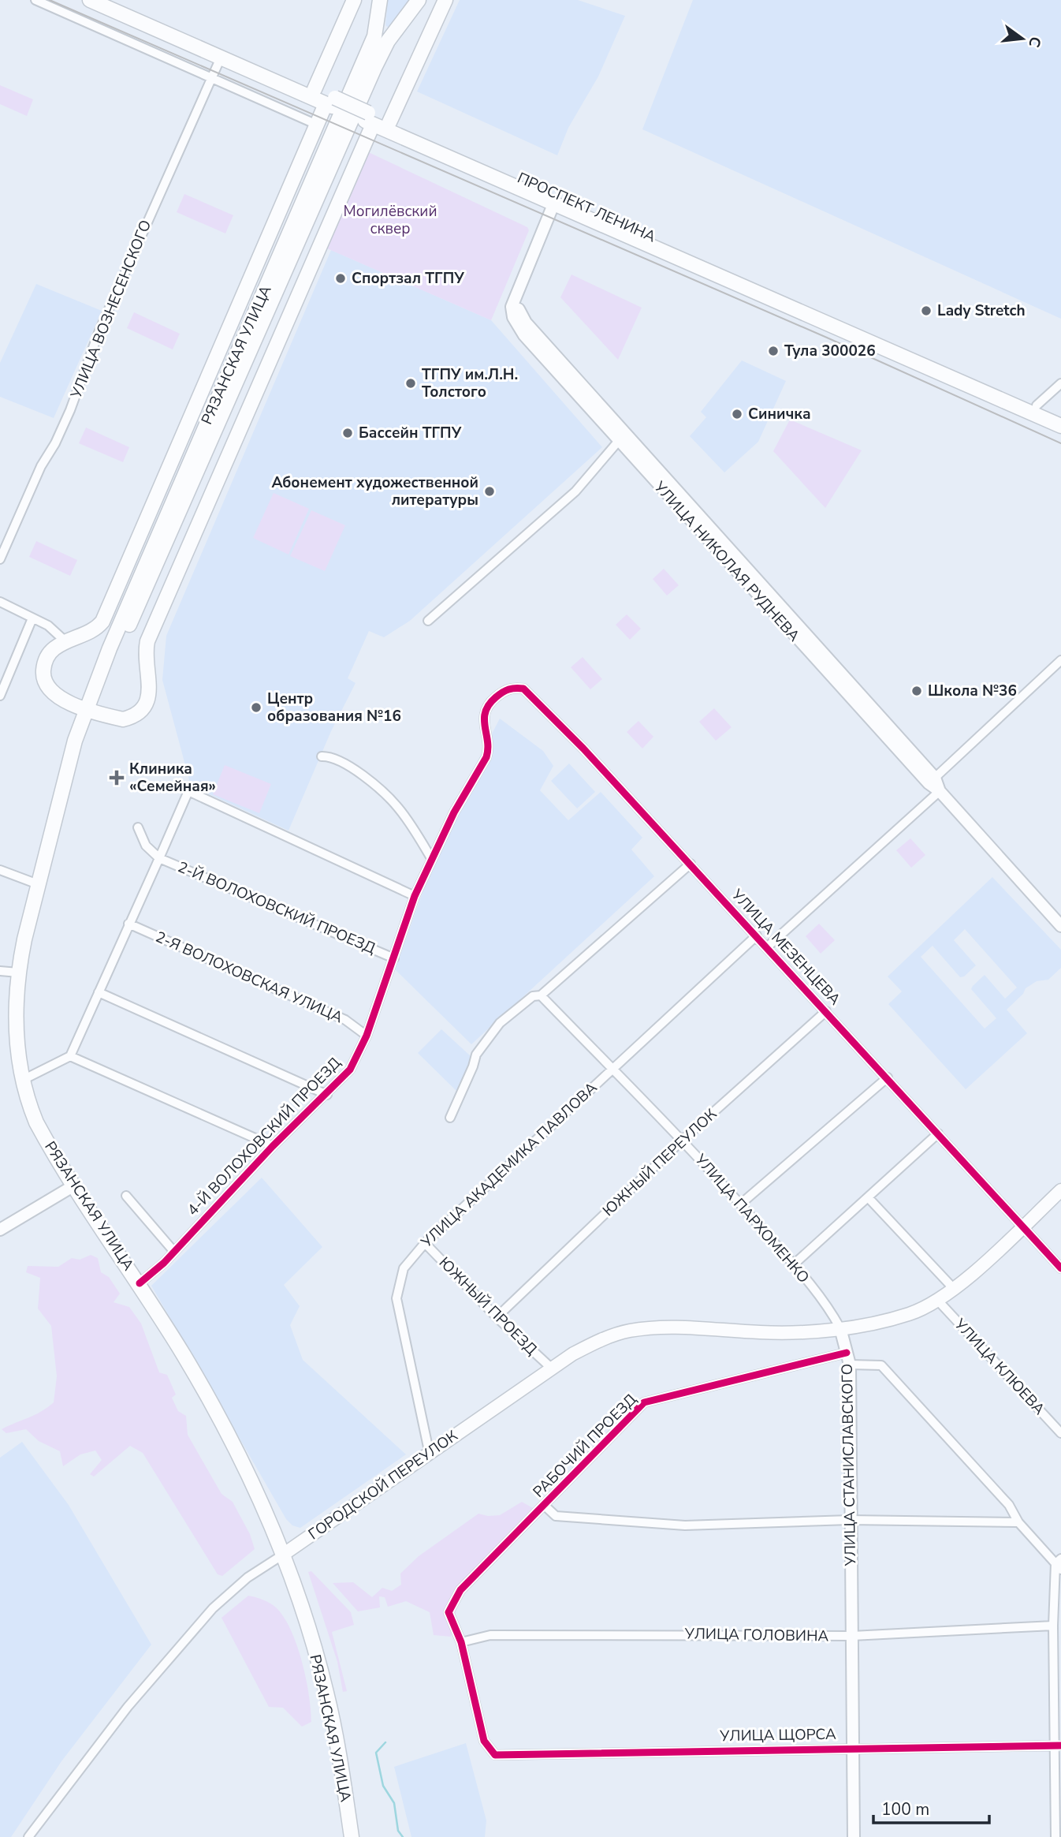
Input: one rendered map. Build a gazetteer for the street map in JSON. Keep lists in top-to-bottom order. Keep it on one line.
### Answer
{"streets":{"main road":["ПРОСПЕКТ ЛЕНИНА","РЯЗАНСКАЯ УЛИЦА","ГОРОДСКОЙ ПЕРЕУЛОК"],"street":["УЛИЦА ВОЗНЕСЕНСКОГО","УЛИЦА НИКОЛАЯ РУДНЕВА","2-Й ВОЛОХОВСКИЙ ПРОЕЗД","УЛИЦА МЕЗЕНЦЕВА","2-Я ВОЛОХОВСКАЯ УЛИЦА","4-Й ВОЛОХОВСКИЙ ПРОЕЗД","ЮЖНЫЙ ПЕРЕУЛОК","УЛИЦА АКАДЕМИКА ПАВЛОВА","УЛИЦА ПАРХОМЕНКО","ЮЖНЫЙ ПРОЕЗД","УЛИЦА КЛЮЕВА","РАБОЧИЙ ПРОЕЗД","УЛИЦА СТАНИСЛАВСКОГО","УЛИЦА ГОЛОВИНА","УЛИЦА ЩОРСА"]},"crossings":[["ПРОСПЕКТ ЛЕНИНА","УЛИЦА ВОЗНЕСЕНСКОГО"],["ПРОСПЕКТ ЛЕНИНА","УЛИЦА НИКОЛАЯ РУДНЕВА"],["РЯЗАНСКАЯ УЛИЦА","4-Й ВОЛОХОВСКИЙ ПРОЕЗД"],["РЯЗАНСКАЯ УЛИЦА","ГОРОДСКОЙ ПЕРЕУЛОК"],["2-Й ВОЛОХОВСКИЙ ПРОЕЗД","4-Й ВОЛОХОВСКИЙ ПРОЕЗД"],["УЛИЦА МЕЗЕНЦЕВА","4-Й ВОЛОХОВСКИЙ ПРОЕЗД"],["УЛИЦА МЕЗЕНЦЕВА","ЮЖНЫЙ ПЕРЕУЛОК"],["УЛИЦА МЕЗЕНЦЕВА","УЛИЦА АКАДЕМИКА ПАВЛОВА"],["2-Я ВОЛОХОВСКАЯ УЛИЦА","4-Й ВОЛОХОВСКИЙ ПРОЕЗД"],["ЮЖНЫЙ ПЕРЕУЛОК","УЛИЦА ПАРХОМЕНКО"],["ЮЖНЫЙ ПЕРЕУЛОК","ЮЖНЫЙ ПРОЕЗД"],["УЛИЦА АКАДЕМИКА ПАВЛОВА","УЛИЦА ПАРХОМЕНКО"],["УЛИЦА АКАДЕМИКА ПАВЛОВА","ЮЖНЫЙ ПРОЕЗД"],["УЛИЦА АКАДЕМИКА ПАВЛОВА","ГОРОДСКОЙ ПЕРЕУЛОК"],["УЛИЦА ПАРХОМЕНКО","УЛИЦА СТАНИСЛАВСКОГО"],["УЛИЦА ПАРХОМЕНКО","ГОРОДСКОЙ ПЕРЕУЛОК"],["ЮЖНЫЙ ПРОЕЗД","ГОРОДСКОЙ ПЕРЕУЛОК"],["РАБОЧИЙ ПРОЕЗД","УЛИЦА СТАНИСЛАВСКОГО"],["РАБОЧИЙ ПРОЕЗД","УЛИЦА ГОЛОВИНА"],["РАБОЧИЙ ПРОЕЗД","УЛИЦА ЩОРСА"],["УЛИЦА СТАНИСЛАВСКОГО","ГОРОДСКОЙ ПЕРЕУЛОК"],["УЛИЦА СТАНИСЛАВСКОГО","УЛИЦА ГОЛОВИНА"],["УЛИЦА СТАНИСЛАВСКОГО","УЛИЦА ЩОРСА"],["УЛИЦА ГОЛОВИНА","УЛИЦА ЩОРСА"]],"parks":["Могилёвский сквер"],"places":{"other":["Спортзал ТГПУ","Lady Stretch","Тула 300026","ТГПУ им.Л.Н. Толстого","Синичка","Бассейн ТГПУ","Абонемент художественной литературы","Школа №36","Центр образования №16"],"health":["Клиника «Семейная»"]},"scale_bar":"100 m","north":"right"}
